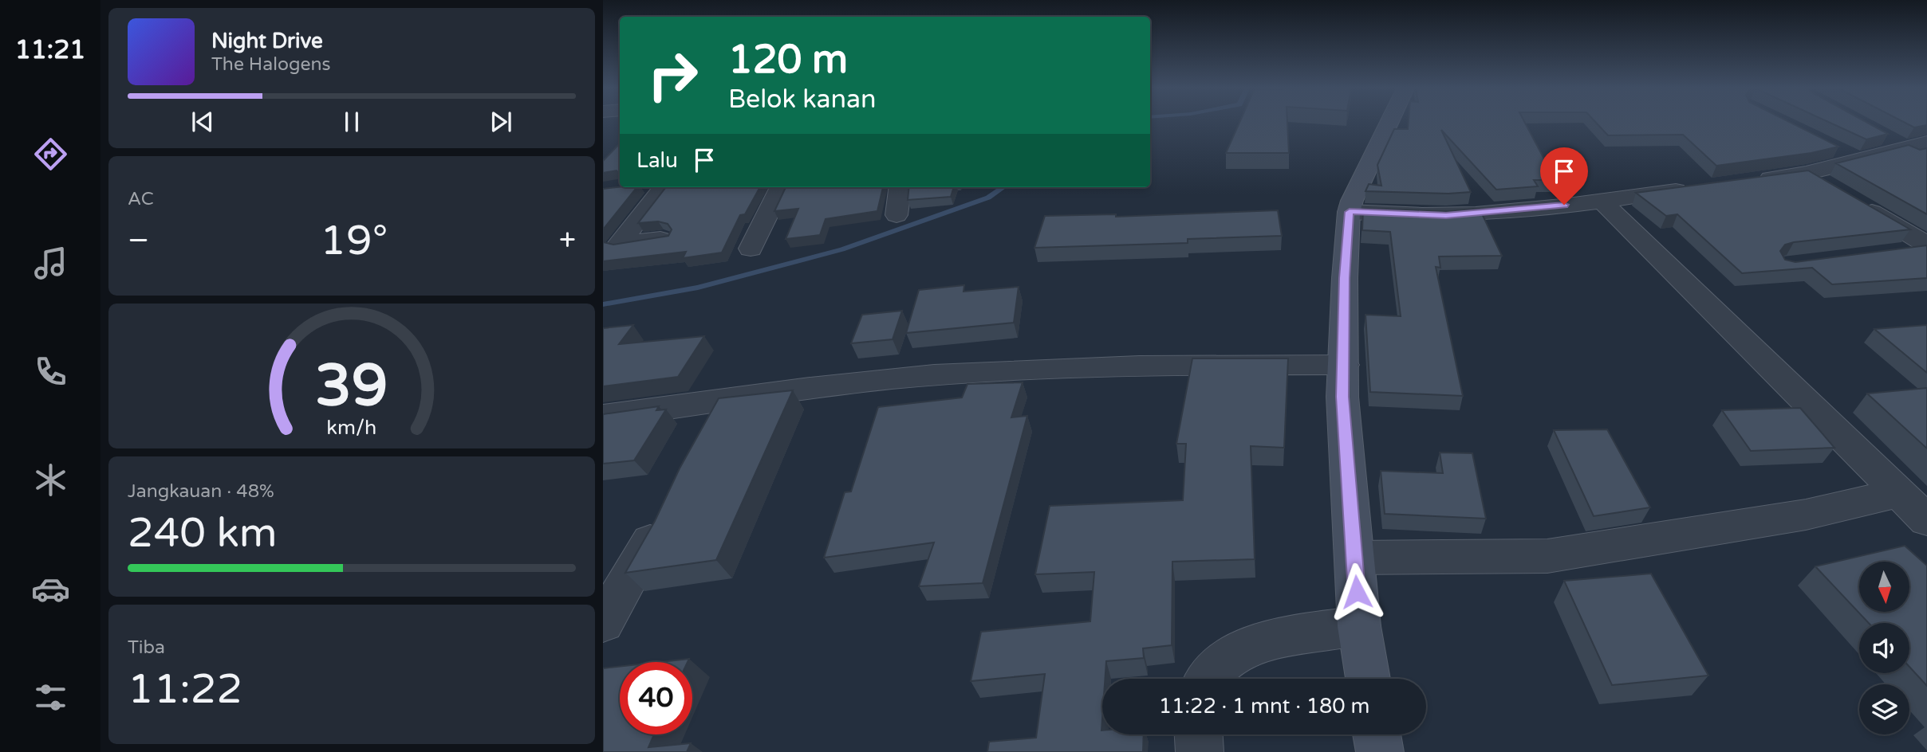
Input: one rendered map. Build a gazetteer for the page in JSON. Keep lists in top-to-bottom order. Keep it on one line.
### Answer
{"north":"bottom","page":{"tabs":"11:21","turn":["120 m","Belok kanan"],"song":["Night Drive","The Halogens"],"then":"Lalu","tile":["AC",["Jangkauan · 48%","240 km"],["Tiba","11:22"]],"heat":["−","19°","+"],"limit":"40","trip":"11:22 · 1 mnt · 180 m","gauge":["39","km/h"]}}
